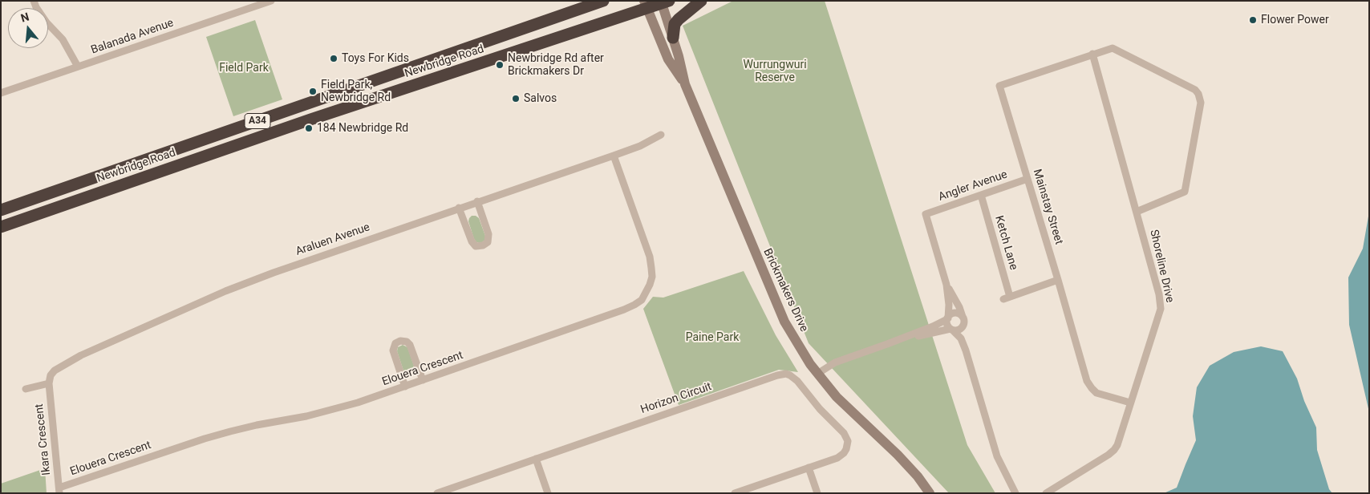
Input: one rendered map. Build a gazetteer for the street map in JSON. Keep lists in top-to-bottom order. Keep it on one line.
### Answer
{"streets":{"highway":["Newbridge Road","A34"],"street":["Balanada Avenue","Angler Avenue","Mainstay Street","Araluen Avenue","Ketch Lane","Shoreline Drive","Brickmakers Drive","Elouera Crescent","Horizon Circuit","Ikara Crescent"]},"crossings":[["Newbridge Road","Brickmakers Drive"],["Angler Avenue","Mainstay Street"],["Angler Avenue","Ketch Lane"],["Mainstay Street","Ketch Lane"],["Mainstay Street","Shoreline Drive"],["Araluen Avenue","Elouera Crescent"],["Araluen Avenue","Ikara Crescent"],["Elouera Crescent","Ikara Crescent"]],"parks":["Wurrungwuri Reserve","Field Park","Paine Park"],"places":["Flower Power","Toys For Kids","Newbridge Rd after Brickmakers Dr","Field Park, Newbridge Rd","Salvos","184 Newbridge Rd"],"north":"top"}
